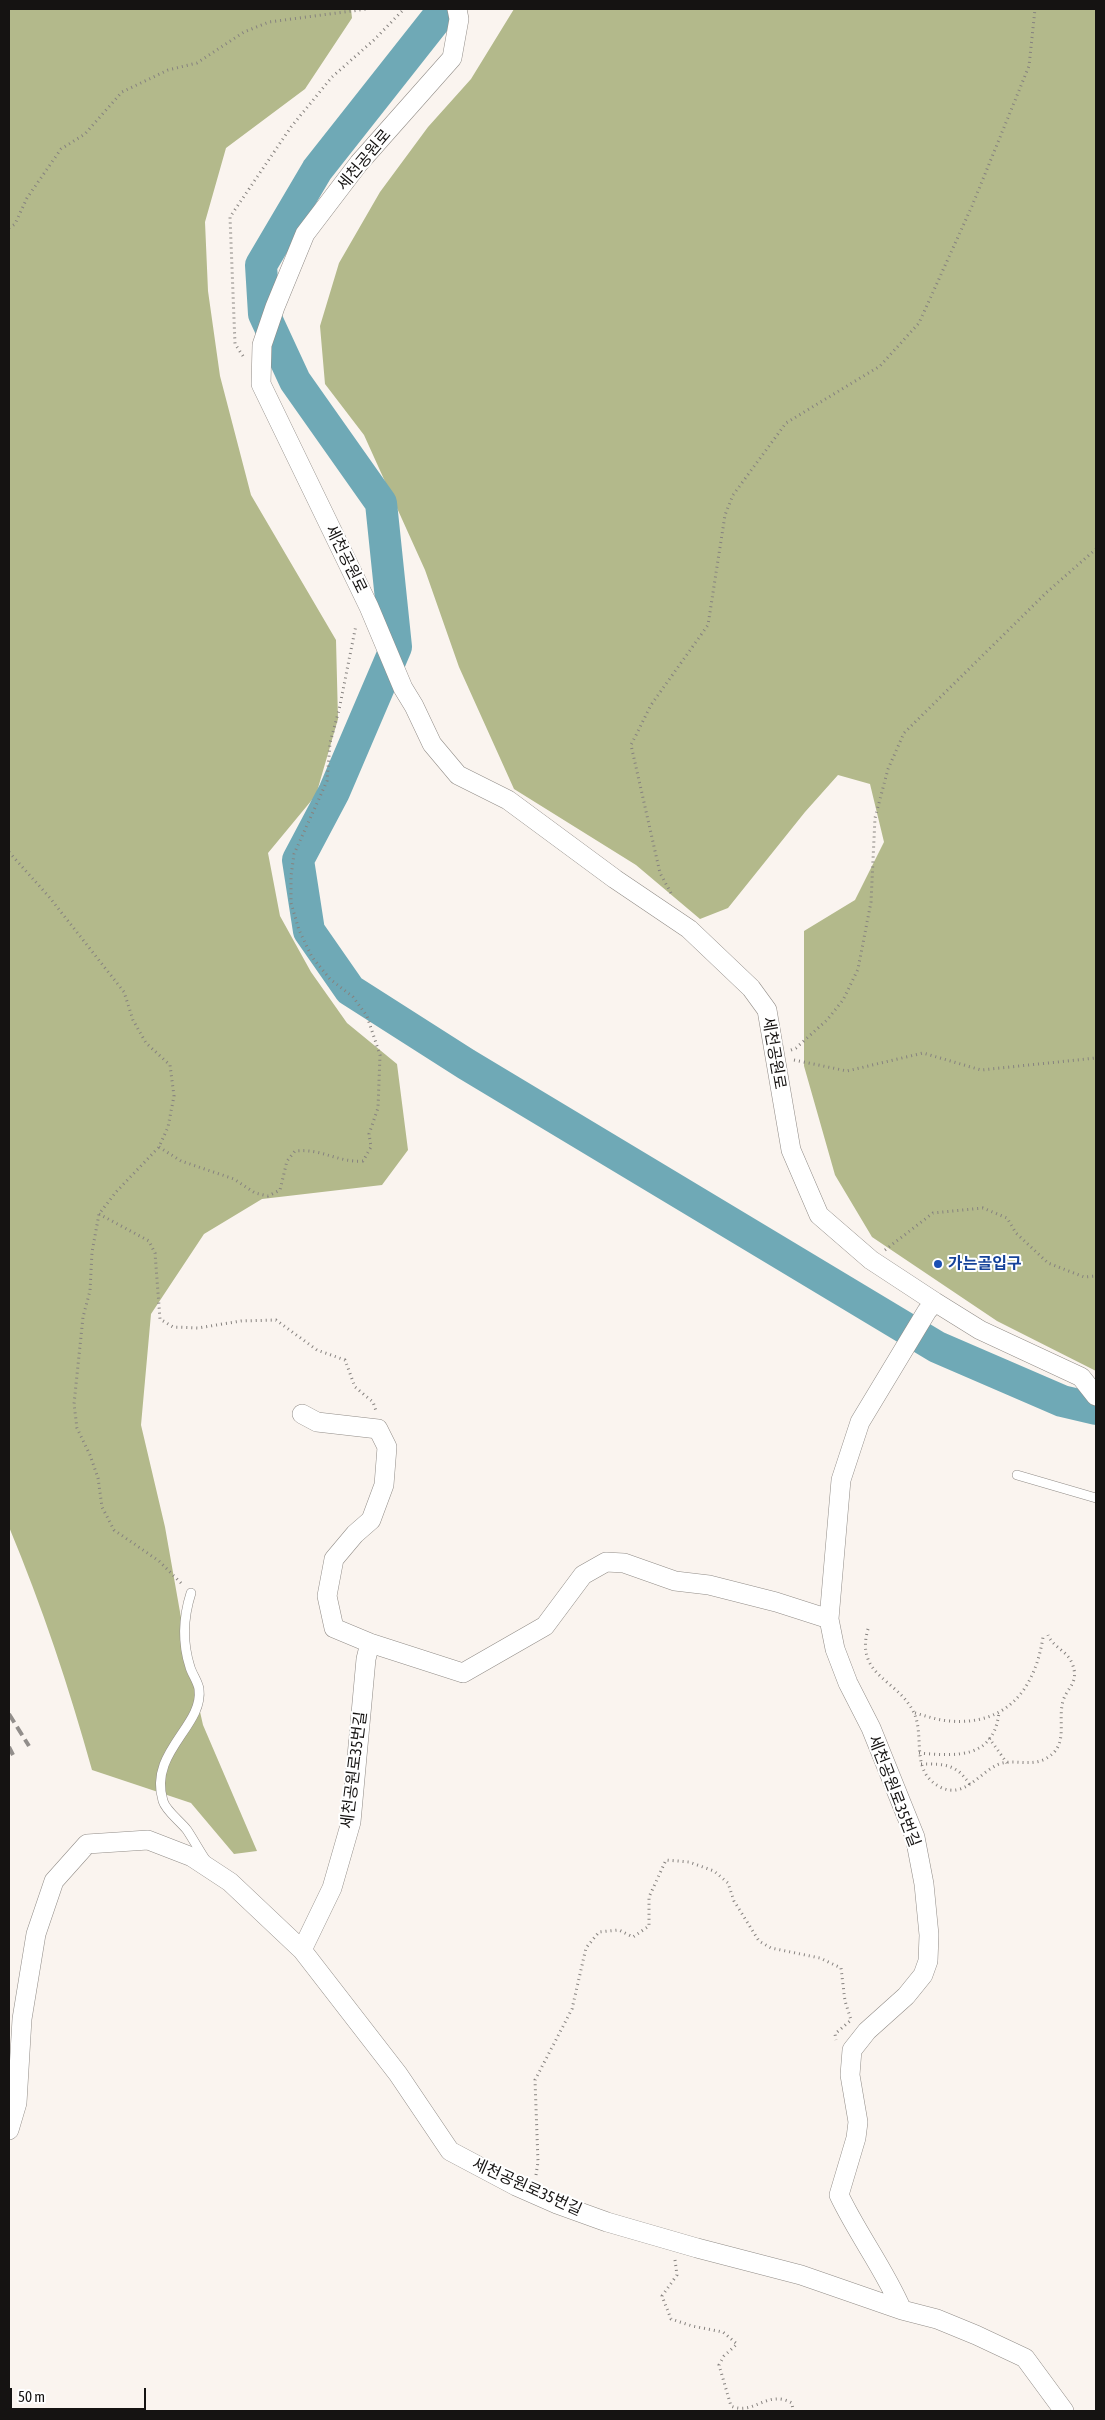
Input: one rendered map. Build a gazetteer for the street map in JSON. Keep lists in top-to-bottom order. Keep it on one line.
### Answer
{"streets":{"street":["세천공원로","세천공원로35번길"]},"crossings":[["세천공원로","세천공원로35번길"]],"places":["가는골입구"],"scale_bar":"50 m"}
